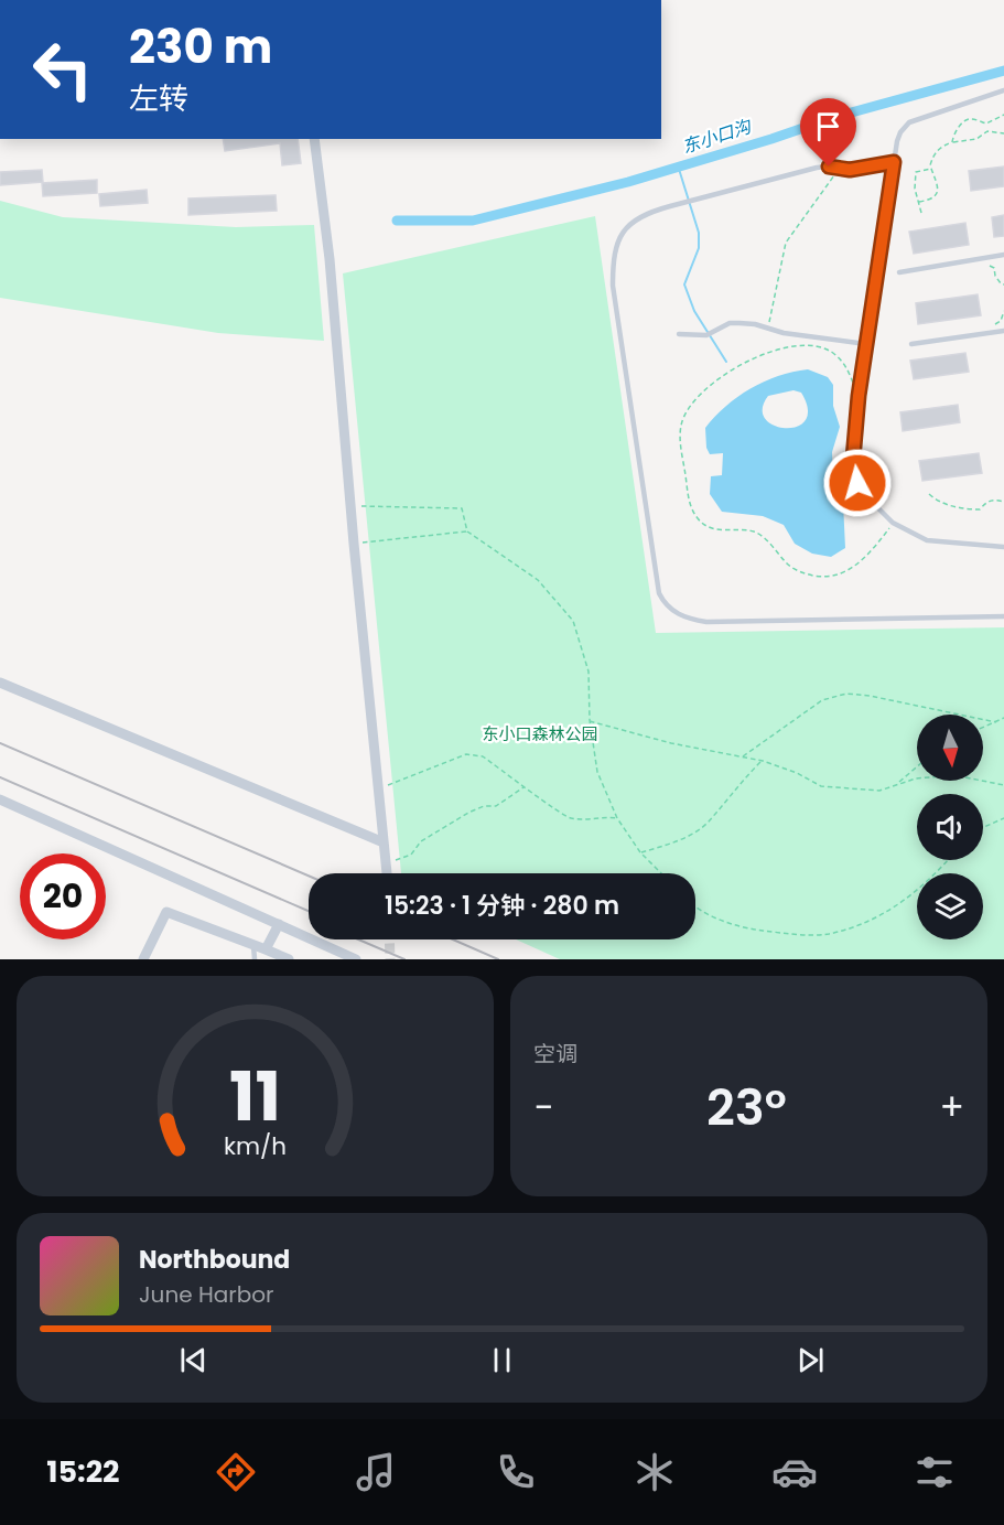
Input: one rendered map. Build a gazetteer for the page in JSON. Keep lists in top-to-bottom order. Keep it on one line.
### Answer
{"water":["东小口沟"],"parks":["东小口森林公园"],"north":"bottom","page":{"turn":["230 m","左转"],"limit":"20","trip":"15:23 · 1 分钟 · 280 m","tile":"空调","heat":["−","23°","+"],"song":["Northbound","June Harbor"],"tabs":"15:22","gauge":["11","km/h"]}}
